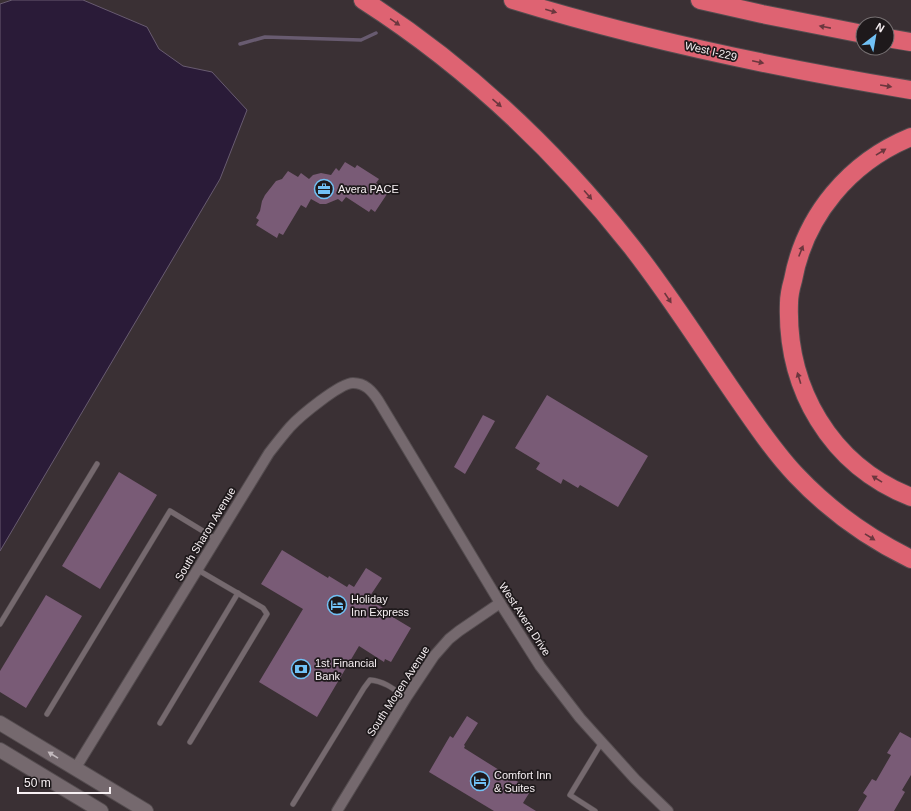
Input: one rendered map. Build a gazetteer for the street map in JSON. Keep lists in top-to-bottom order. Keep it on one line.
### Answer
{"streets":{"highway":["West I-229"],"street":["South Sharon Avenue","West Avera Drive","South Mogen Avenue"]},"crossings":[["South Sharon Avenue","West Avera Drive"],["West Avera Drive","South Mogen Avenue"]],"places":{"office":["Avera PACE"],"hotel":["Holiday Inn Express","Comfort Inn & Suites"],"bank":["1st Financial Bank"]},"scale_bar":"50 m","north":"top right"}
